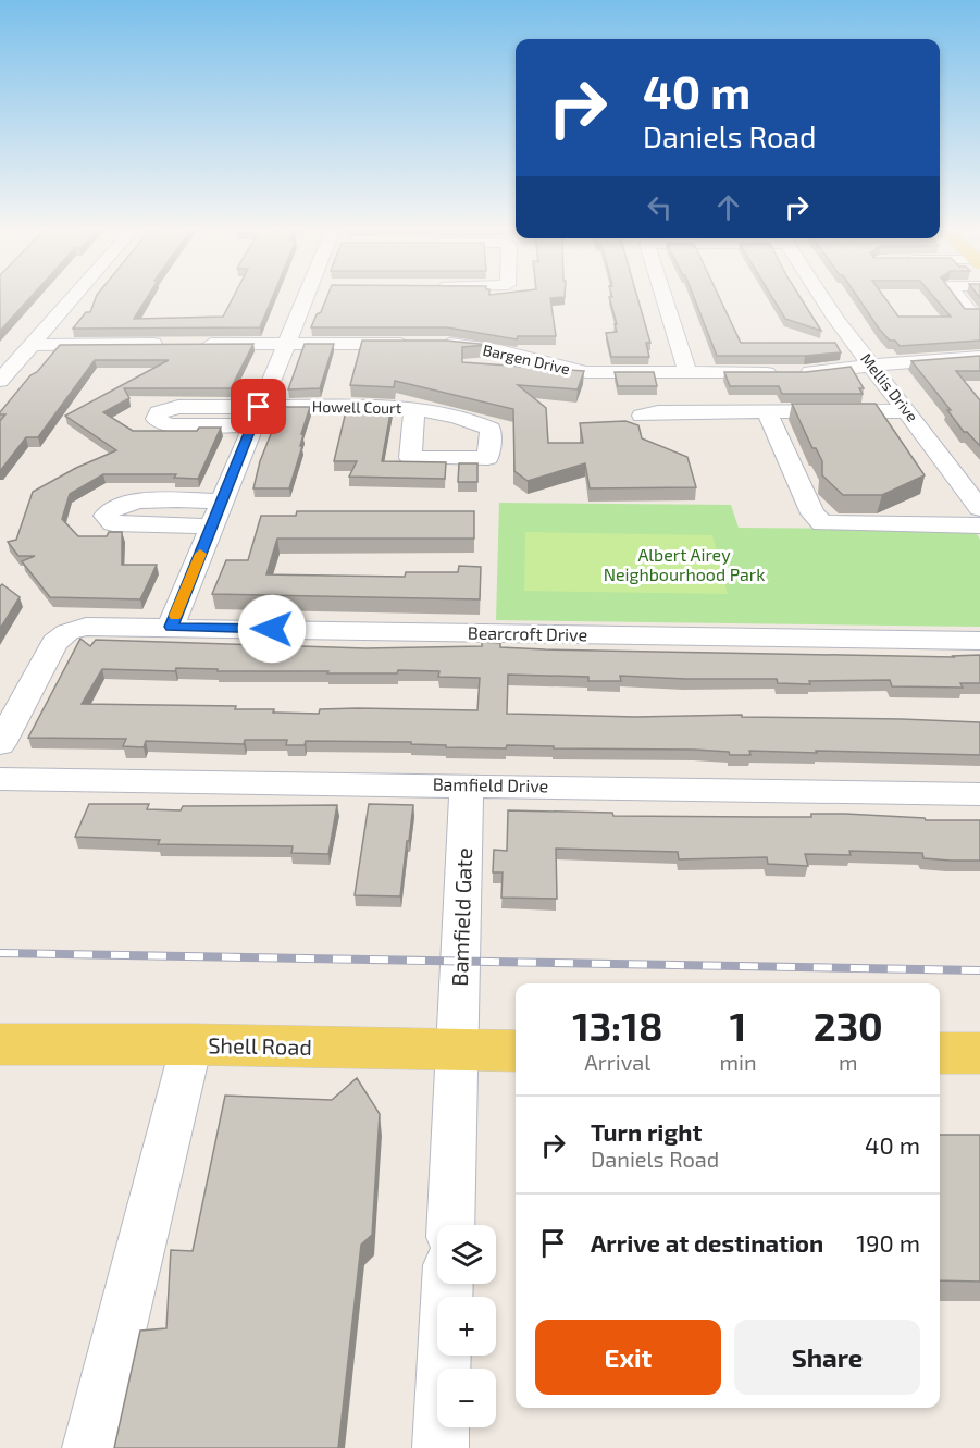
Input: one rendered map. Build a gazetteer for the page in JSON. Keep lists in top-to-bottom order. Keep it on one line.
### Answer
{"streets":{"main road":["Shell Road"],"street":["Bargen Drive","Mellis Drive","Howell Court","Bearcroft Drive","Bamfield Drive","Bamfield Gate"]},"crossings":[["Bargen Drive","Mellis Drive"],["Bamfield Drive","Bamfield Gate"],["Bamfield Gate","Shell Road"]],"parks":["Albert Airey Neighbourhood Park"],"page":{"turn":["40 m","Daniels Road"],"eta":["13:18","Arrival","1","min","230","m"],"list":[{"name":"Turn right","note":"Daniels Road","value":"40 m"},{"name":"Arrive at destination","value":"190 m"}],"map_buttons":["+","−"],"buttons":["Exit","Share"]}}
